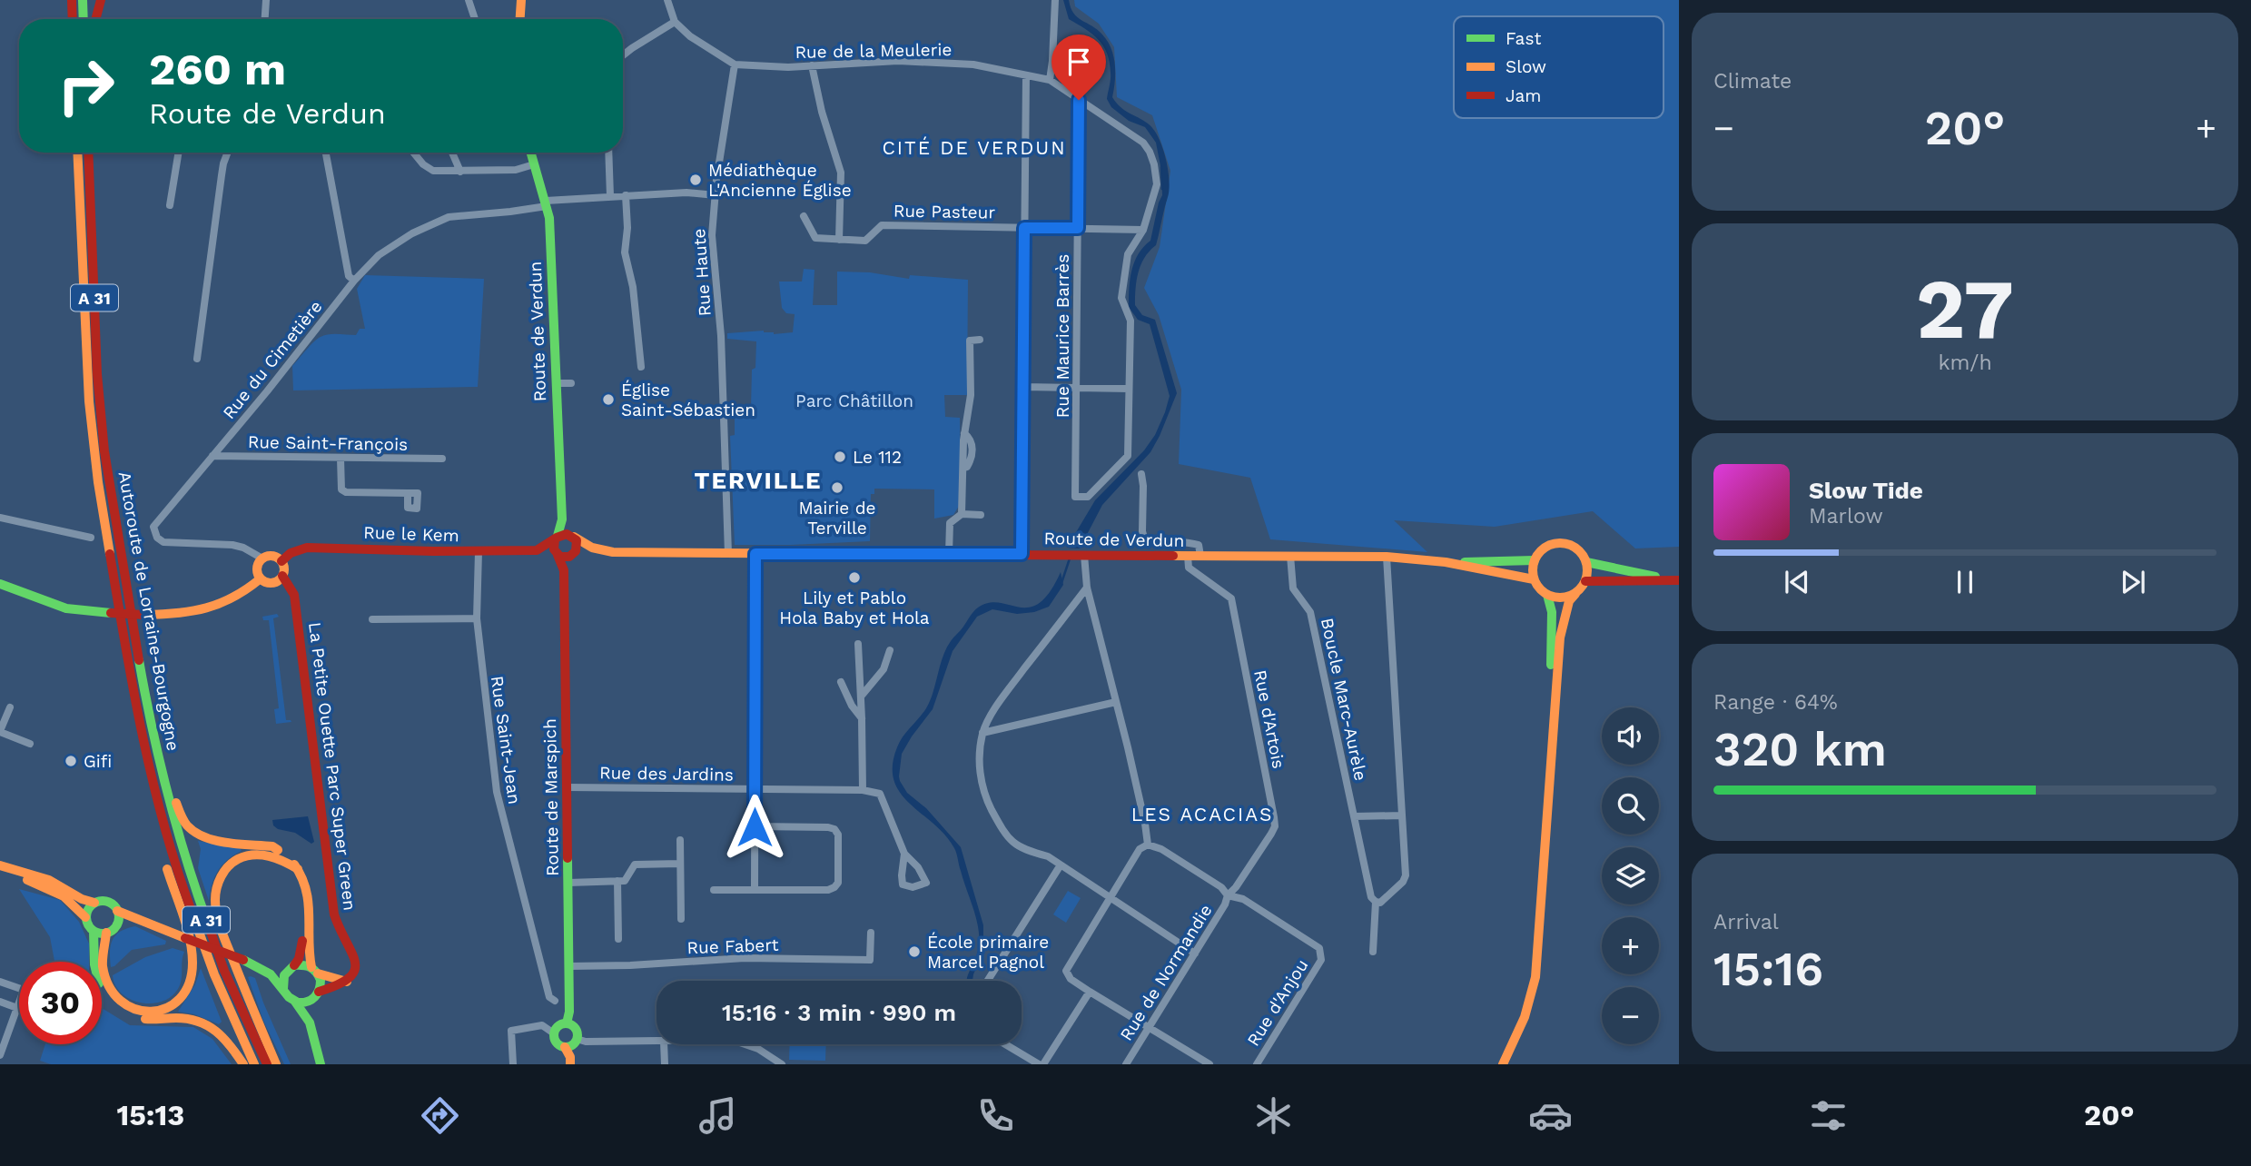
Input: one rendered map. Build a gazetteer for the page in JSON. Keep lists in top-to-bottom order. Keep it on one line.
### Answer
{"streets":{"main road":["A 31","Route de Verdun","Rue le Kem","Autoroute de Lorraine-Bourgogne","La Petite Ouette Parc Super Green","Route de Marspich"],"street":["Rue de la Meulerie","Rue Pasteur","Rue Haute","Rue Maurice Barrès","Rue du Cimetière","Rue Saint-François","Boucle Marc-Aurèle","Rue d'Artois","Rue Saint-Jean","Rue des Jardins","Rue Fabert","Rue de Normandie","Rue d'Anjou"]},"crossings":[["Rue de la Meulerie","Rue Haute"],["Rue Pasteur","Rue Maurice Barrès"],["Rue Haute","Route de Verdun"],["Rue Haute","Rue du Cimetière"],["Route de Verdun","Rue du Cimetière"],["Route de Verdun","Rue le Kem"],["Route de Verdun","Boucle Marc-Aurèle"],["Route de Verdun","Rue d'Artois"],["Route de Verdun","Route de Marspich"],["Rue du Cimetière","Rue Saint-François"],["Rue du Cimetière","Rue le Kem"],["Rue du Cimetière","La Petite Ouette Parc Super Green"],["Rue le Kem","Rue Saint-Jean"],["Rue le Kem","La Petite Ouette Parc Super Green"],["Rue le Kem","Route de Marspich"],["Rue d'Artois","Rue de Normandie"],["Rue d'Artois","Rue d'Anjou"],["Rue des Jardins","Route de Marspich"],["Route de Marspich","Rue Fabert"],["Rue de Normandie","Rue d'Anjou"]],"districts":["CITÉ DE VERDUN","TERVILLE","LES ACACIAS"],"parks":["Parc Châtillon"],"places":["Médiathèque L'Ancienne Église","Église Saint-Sébastien","Le 112","Mairie de Terville","Lily et Pablo Hola Baby et Hola","Gifi","École primaire Marcel Pagnol"],"legend":["Fast","Slow","Jam"],"page":{"tile":["Climate",["27","km/h"],["Range · 64%","320 km"],["Arrival","15:16"]],"turn":["260 m","Route de Verdun"],"heat":["−","20°","+"],"song":["Slow Tide","Marlow"],"map_buttons":["+","−"],"limit":"30","trip":"15:16 · 3 min · 990 m","tabs":["15:13","20°"]}}
